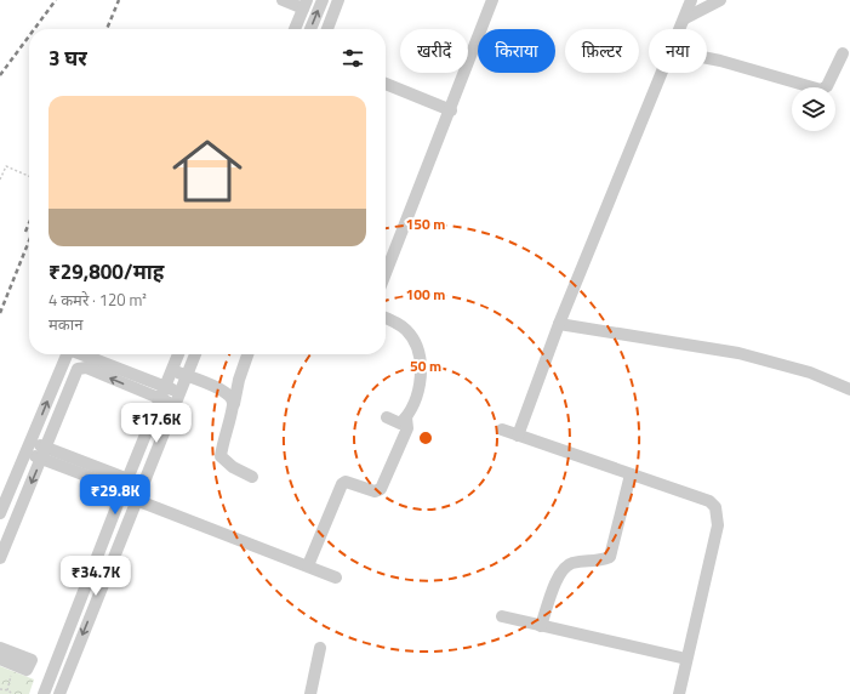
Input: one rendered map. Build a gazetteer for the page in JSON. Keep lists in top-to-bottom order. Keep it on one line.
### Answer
{"page":{"chip":["खरीदें","किराया","फ़िल्टर","नया"],"heading":"3 घर","list":[{"name":"₹29,800/माह","note":"4 कमरे · 120 m² · मकान"}],"price":["₹17.6K","₹29.8K","₹34.7K"]},"rings":["150 m","100 m","50 m"]}
